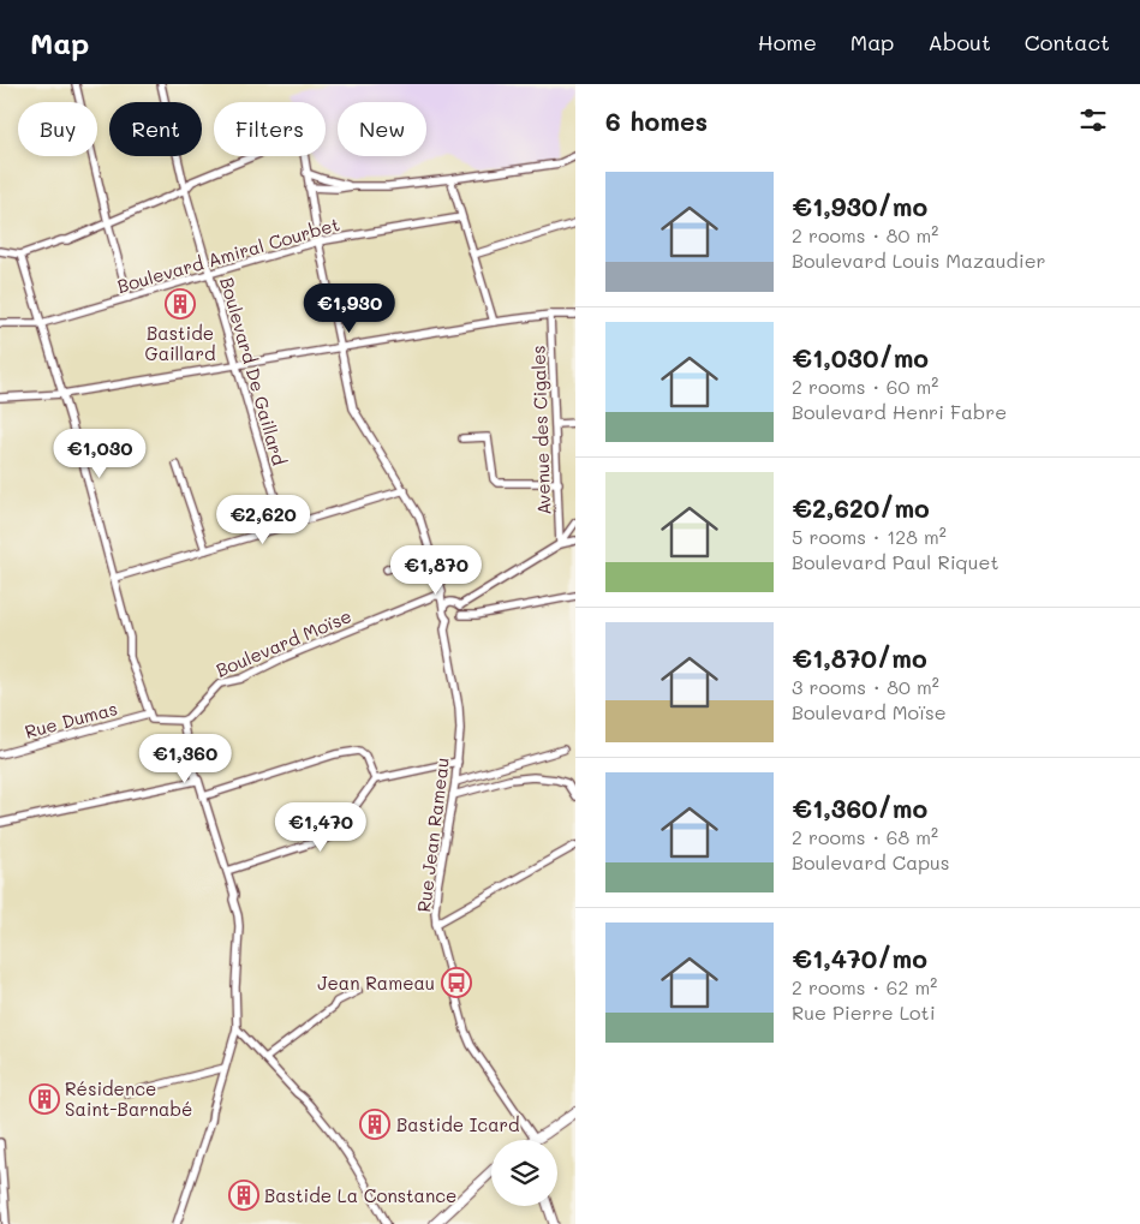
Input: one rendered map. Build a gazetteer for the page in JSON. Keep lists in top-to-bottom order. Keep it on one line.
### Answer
{"streets":{"street":["Boulevard Amiral Courbet","Boulevard De Gaillard","Avenue des Cigales","Boulevard Moïse","Rue Dumas","Rue Jean Rameau"]},"crossings":[["Boulevard Amiral Courbet","Boulevard De Gaillard"]],"places":{"building":["Bastide Gaillard","Résidence Saint-Barnabé","Bastide Icard","Bastide La Constance"],"bus stop":["Jean Rameau"]},"page":{"header":"Map","nav":["Home","Map","About","Contact"],"heading":"6 homes","chip":["Buy","Rent","Filters","New"],"list":[{"name":"€1,930/mo","note":"2 rooms · 80 m² · Boulevard Louis Mazaudier"},{"name":"€1,030/mo","note":"2 rooms · 60 m² · Boulevard Henri Fabre"},{"name":"€2,620/mo","note":"5 rooms · 128 m² · Boulevard Paul Riquet"},{"name":"€1,870/mo","note":"3 rooms · 80 m² · Boulevard Moïse"},{"name":"€1,360/mo","note":"2 rooms · 68 m² · Boulevard Capus"},{"name":"€1,470/mo","note":"2 rooms · 62 m² · Rue Pierre Loti"}],"price":["€1,930","€1,030","€2,620","€1,870","€1,360","€1,470"]}}
